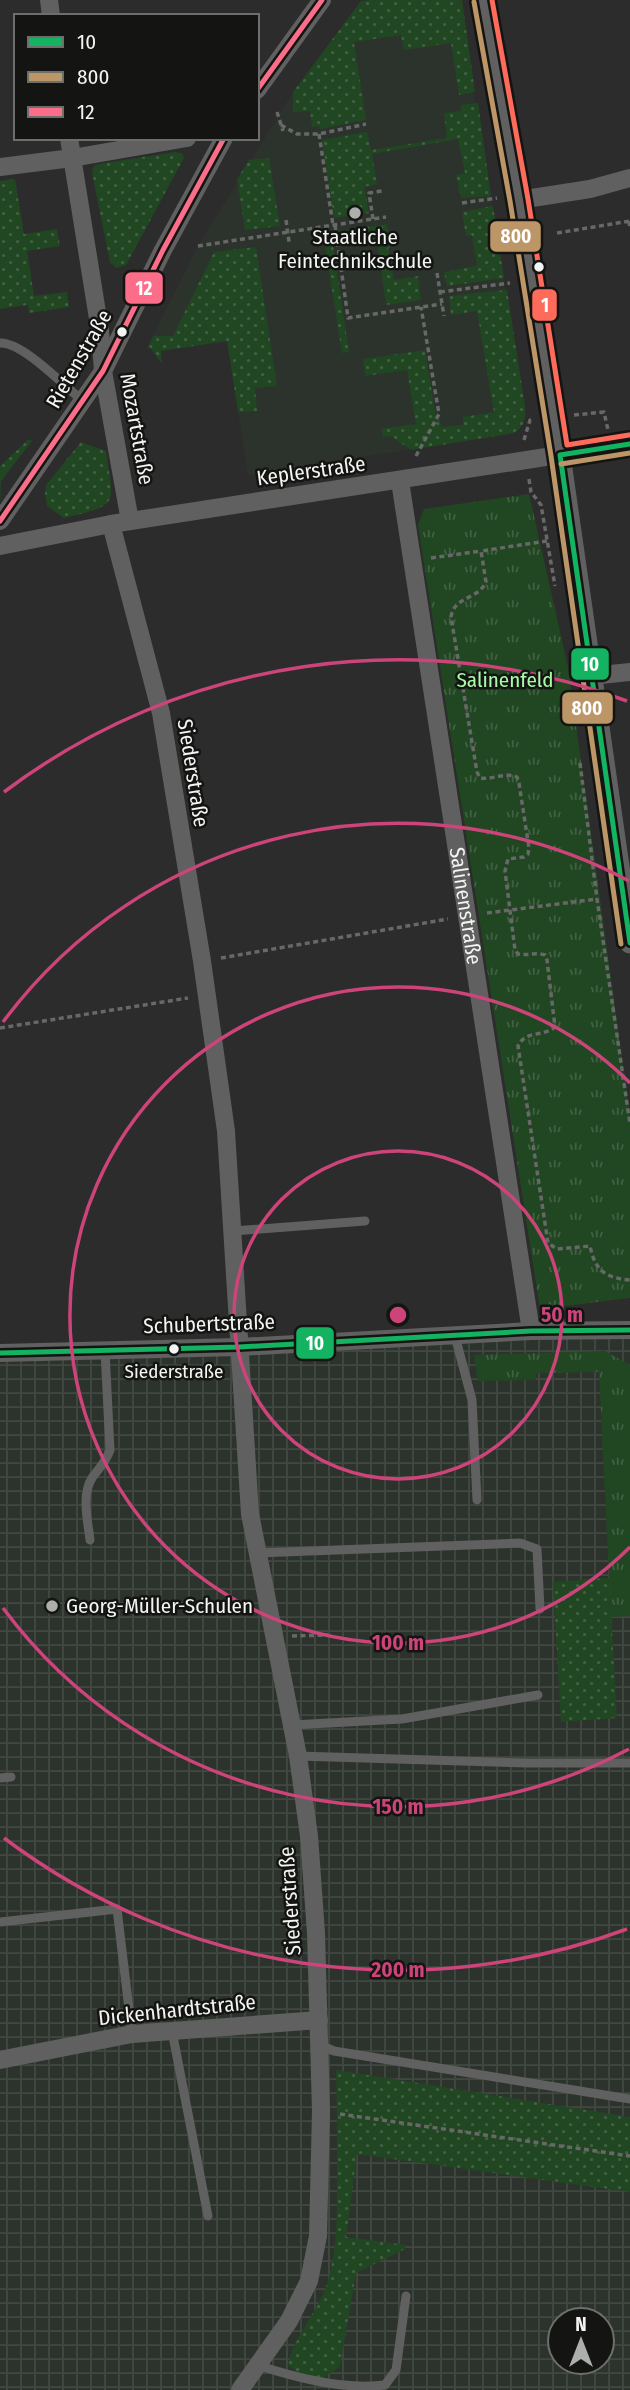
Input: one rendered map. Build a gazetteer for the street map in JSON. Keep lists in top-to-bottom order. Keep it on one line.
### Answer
{"streets":{"street":["Rietenstraße","Mozartstraße","Keplerstraße","Siederstraße","Salinenstraße","Schubertstraße","Dickenhardtstraße"]},"crossings":[["Rietenstraße","Mozartstraße"],["Mozartstraße","Keplerstraße"],["Keplerstraße","Siederstraße"],["Keplerstraße","Salinenstraße"],["Siederstraße","Schubertstraße"],["Siederstraße","Dickenhardtstraße"],["Salinenstraße","Schubertstraße"]],"parks":["Salinenfeld"],"places":["Staatliche Feintechnikschule","Siederstraße","Georg-Müller-Schulen"],"lines":["transit line 12","transit line 1","transit line 800","transit line 10"],"legend":["10","800","12"],"north":"top","rings":["50 m","100 m","150 m","200 m"]}
